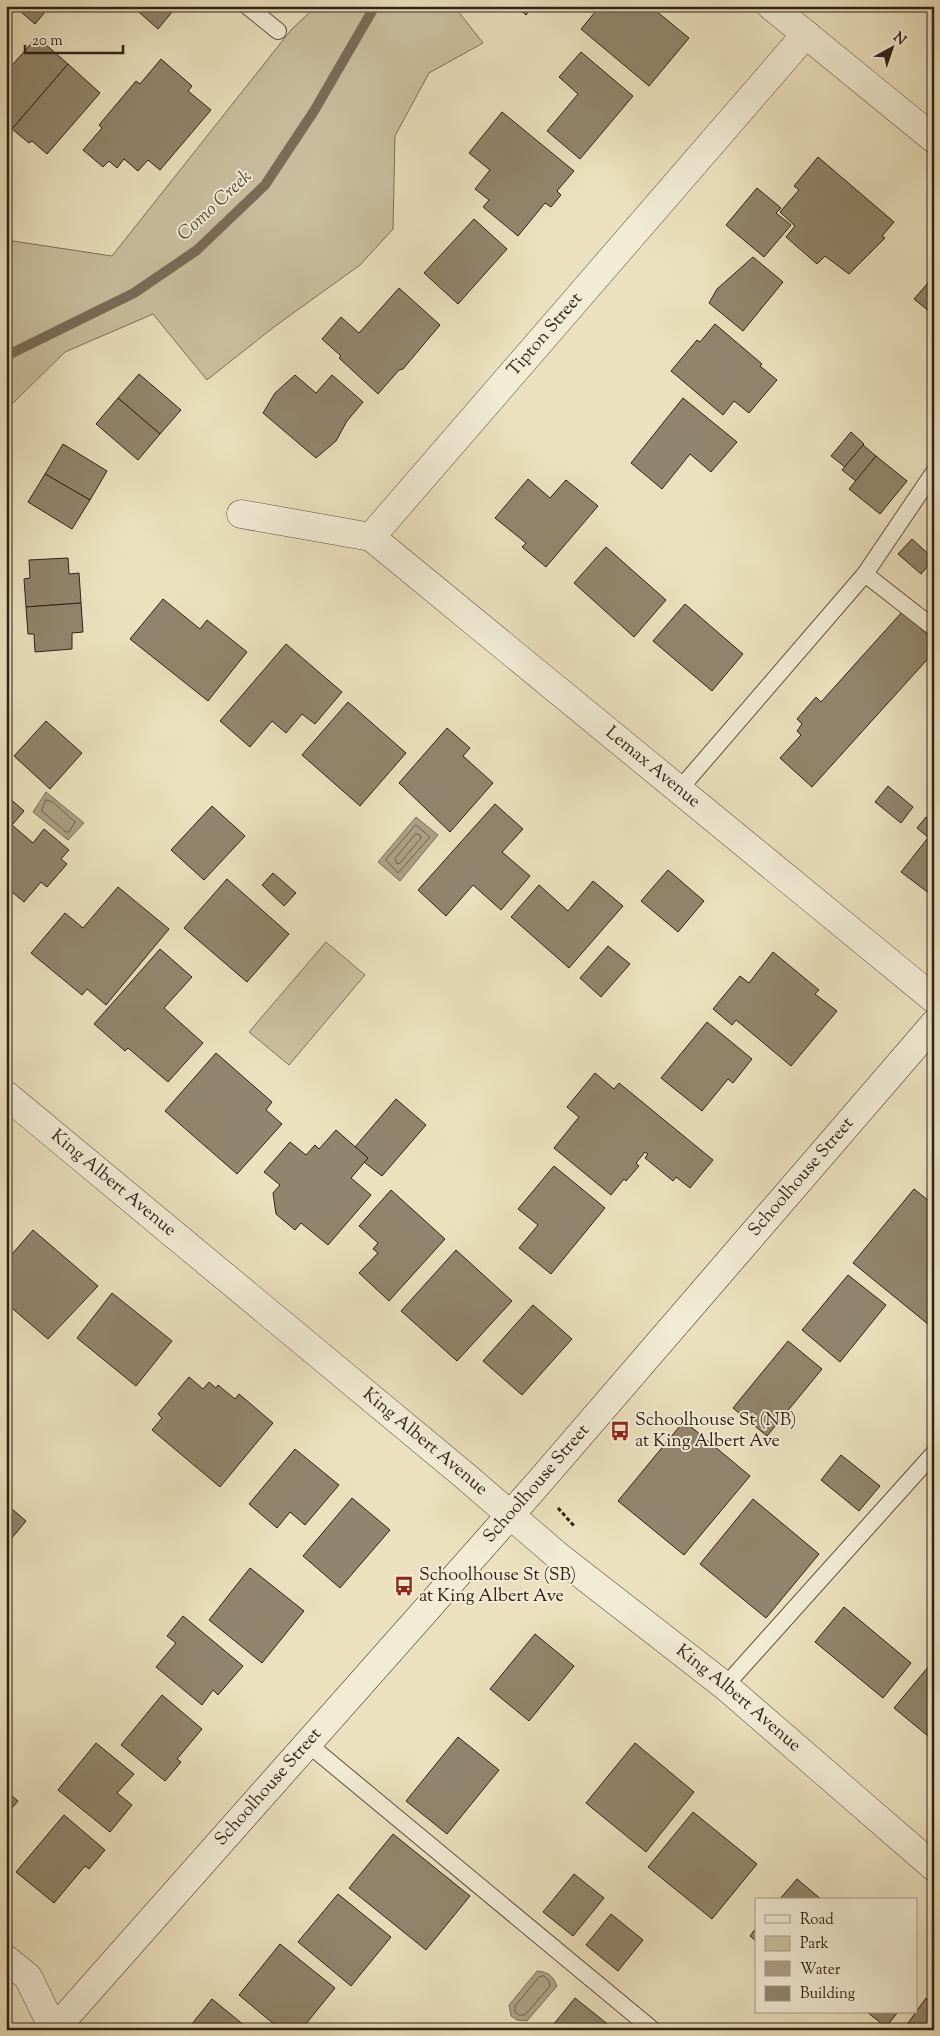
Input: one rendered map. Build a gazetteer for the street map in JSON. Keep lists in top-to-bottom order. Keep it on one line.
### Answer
{"streets":{"street":["Tipton Street","Lemax Avenue","Schoolhouse Street","King Albert Avenue"]},"crossings":[["Tipton Street","Lemax Avenue"],["Schoolhouse Street","King Albert Avenue"]],"water":["Como Creek"],"places":{"bus stop":["Schoolhouse St (NB) at King Albert Ave","Schoolhouse St (SB) at King Albert Ave"]},"legend":["Road","Park","Water","Building"],"scale_bar":"20 m","north":"top right"}
